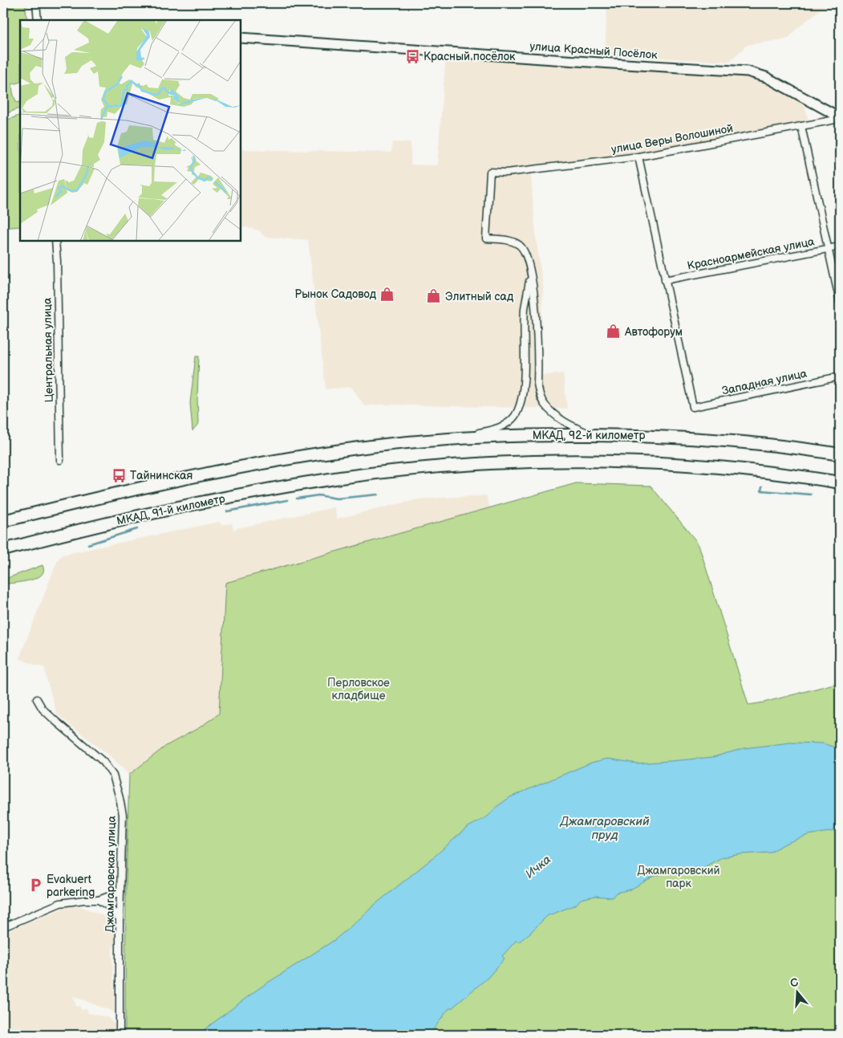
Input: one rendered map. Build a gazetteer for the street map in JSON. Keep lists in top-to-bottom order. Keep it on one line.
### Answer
{"streets":{"highway":["МКАД, 92-й километр","МКАД, 91-й километр"],"street":["улица Красный Посёлок","улица Веры Волошиной","Красноармейская улица","Центральная улица","Западная улица","Джамгаровская улица"]},"crossings":[["улица Красный Посёлок","улица Веры Волошиной"],["Красноармейская улица","Западная улица"]],"water":["Джамгаровский пруд","Ичка"],"parks":["Перловское кладбище","Джамгаровский парк"],"places":{"bus stop":["Красный посёлок","Тайнинская"],"shop":["Рынок Садовод","Элитный сад","Автофорум"],"parking":["Evakuert parkering"]},"north":"top"}
